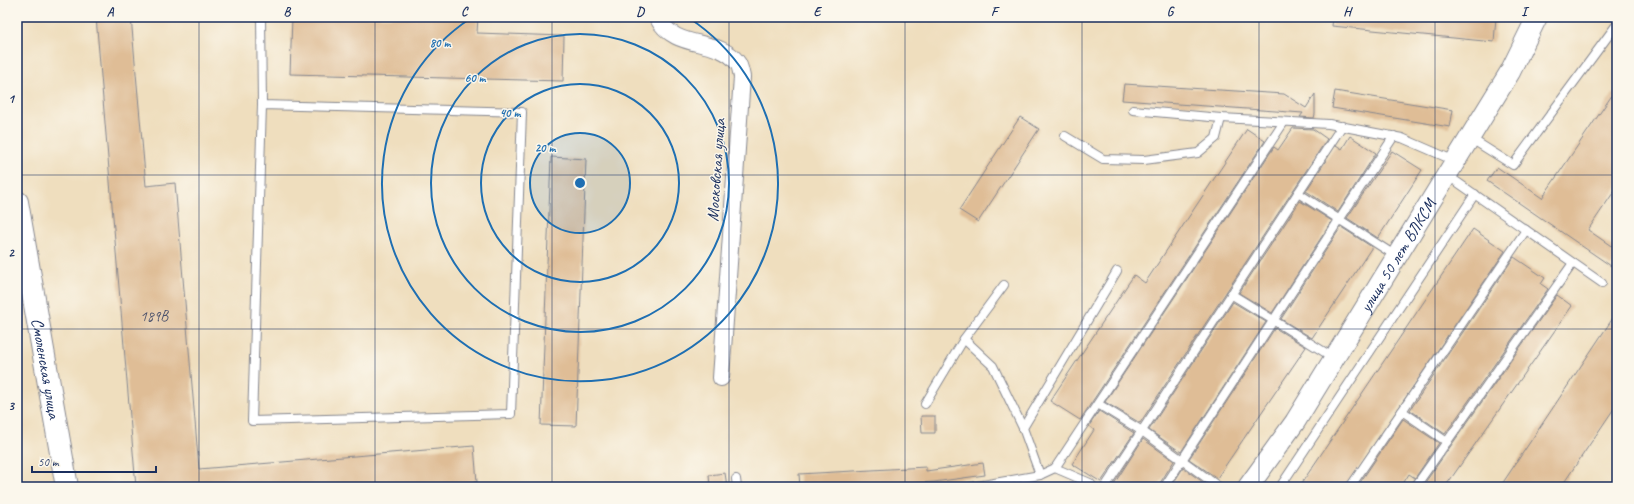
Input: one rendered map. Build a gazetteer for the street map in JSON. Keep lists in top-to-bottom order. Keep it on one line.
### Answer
{"streets":{"main road":["Смоленская улица"],"street":["Московская улица","улица 50 лет ВЛКСМ"]},"house_numbers":["189В"],"scale_bar":"50 m","grid":{"columns":["A","B","C","D","E","F","G","H","I"],"rows":["1","2","3"]},"rings":["80 m","60 m","40 m","20 m"]}
